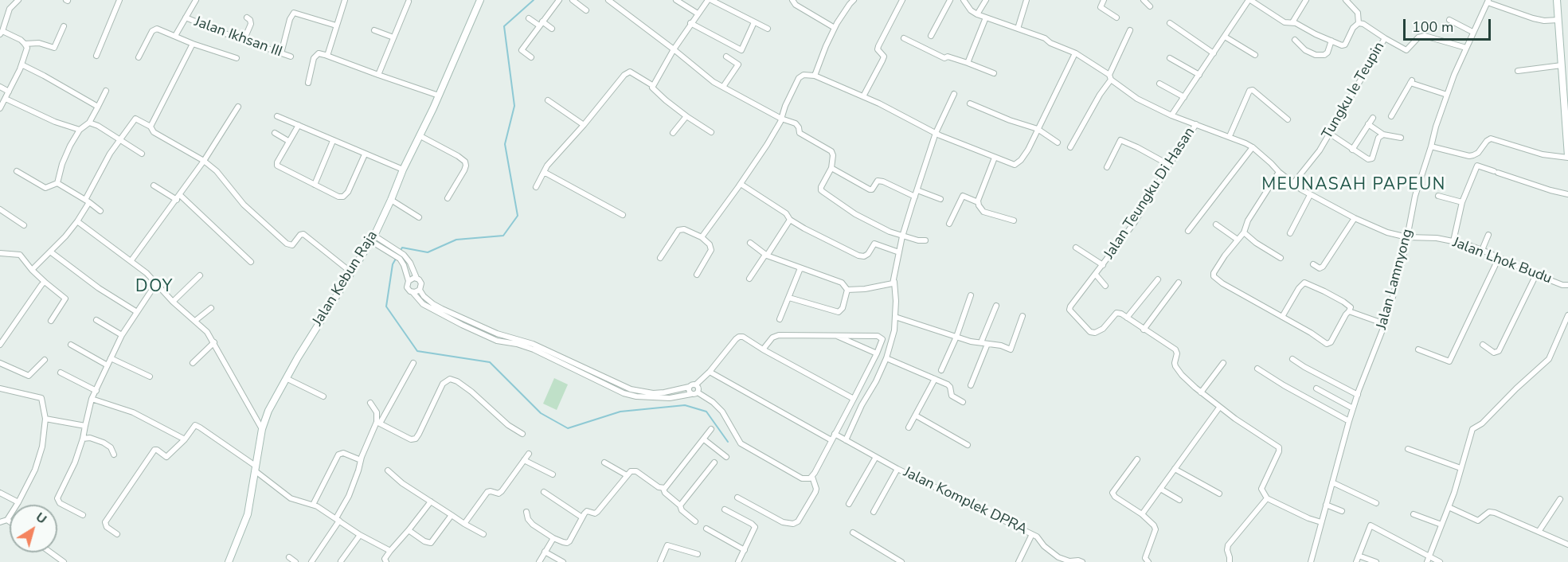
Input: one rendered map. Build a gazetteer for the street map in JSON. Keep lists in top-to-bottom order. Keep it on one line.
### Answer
{"streets":{"street":["Jalan Ikhsan III","Tungku Ie Teupin","Jalan Teungku Di Hasan","Jalan Lhok Budu","Jalan Kebun Raja","Jalan Lamnyong","Jalan Komplek DPRA"]},"crossings":[["Tungku Ie Teupin","Jalan Lhok Budu"],["Jalan Teungku Di Hasan","Jalan Lhok Budu"],["Jalan Lhok Budu","Jalan Lamnyong"]],"districts":["MEUNASAH PAPEUN","DOY"],"scale_bar":"100 m","north":"top right"}
